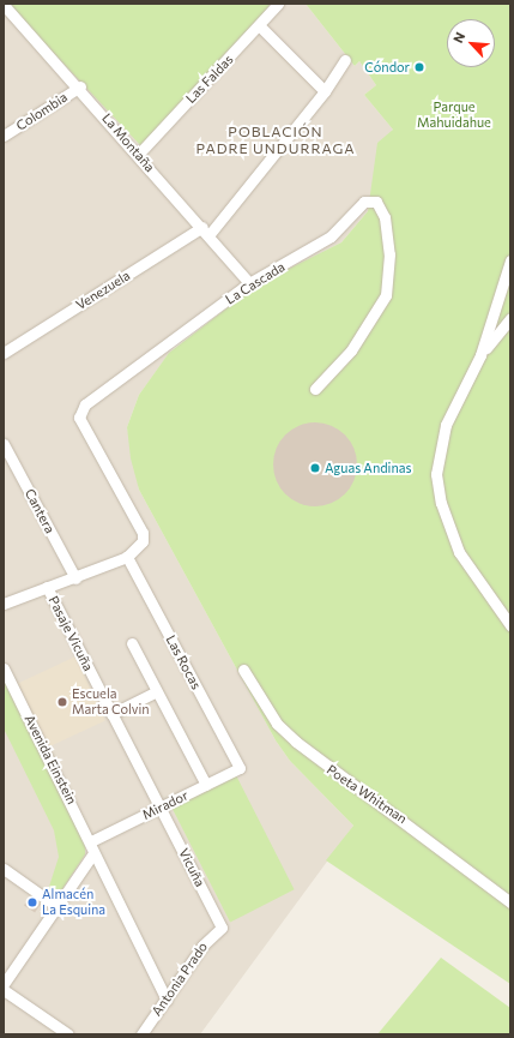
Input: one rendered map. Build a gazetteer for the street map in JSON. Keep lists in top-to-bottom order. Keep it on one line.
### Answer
{"streets":{"street":["Las Faldas","Colombia","La Montaña","La Cascada","Venezuela","Cantera","Pasaje Vicuña","Las Rocas","Avenida Einstein","Poeta Whitman","Mirador","Vicuña","Antonia Prado"]},"crossings":[["Las Faldas","La Montaña"],["Colombia","La Montaña"],["La Montaña","La Cascada"],["La Montaña","Venezuela"],["La Cascada","Las Rocas"],["Pasaje Vicuña","Mirador"],["Pasaje Vicuña","Vicuña"],["Las Rocas","Mirador"],["Avenida Einstein","Mirador"],["Avenida Einstein","Antonia Prado"],["Mirador","Vicuña"],["Vicuña","Antonia Prado"]],"districts":["POBLACIÓN PADRE UNDURRAGA"],"parks":["Parque Mahuidahue"],"places":["Cóndor","Aguas Andinas","Escuela Marta Colvin","Almacén La Esquina"],"north":"top left"}
